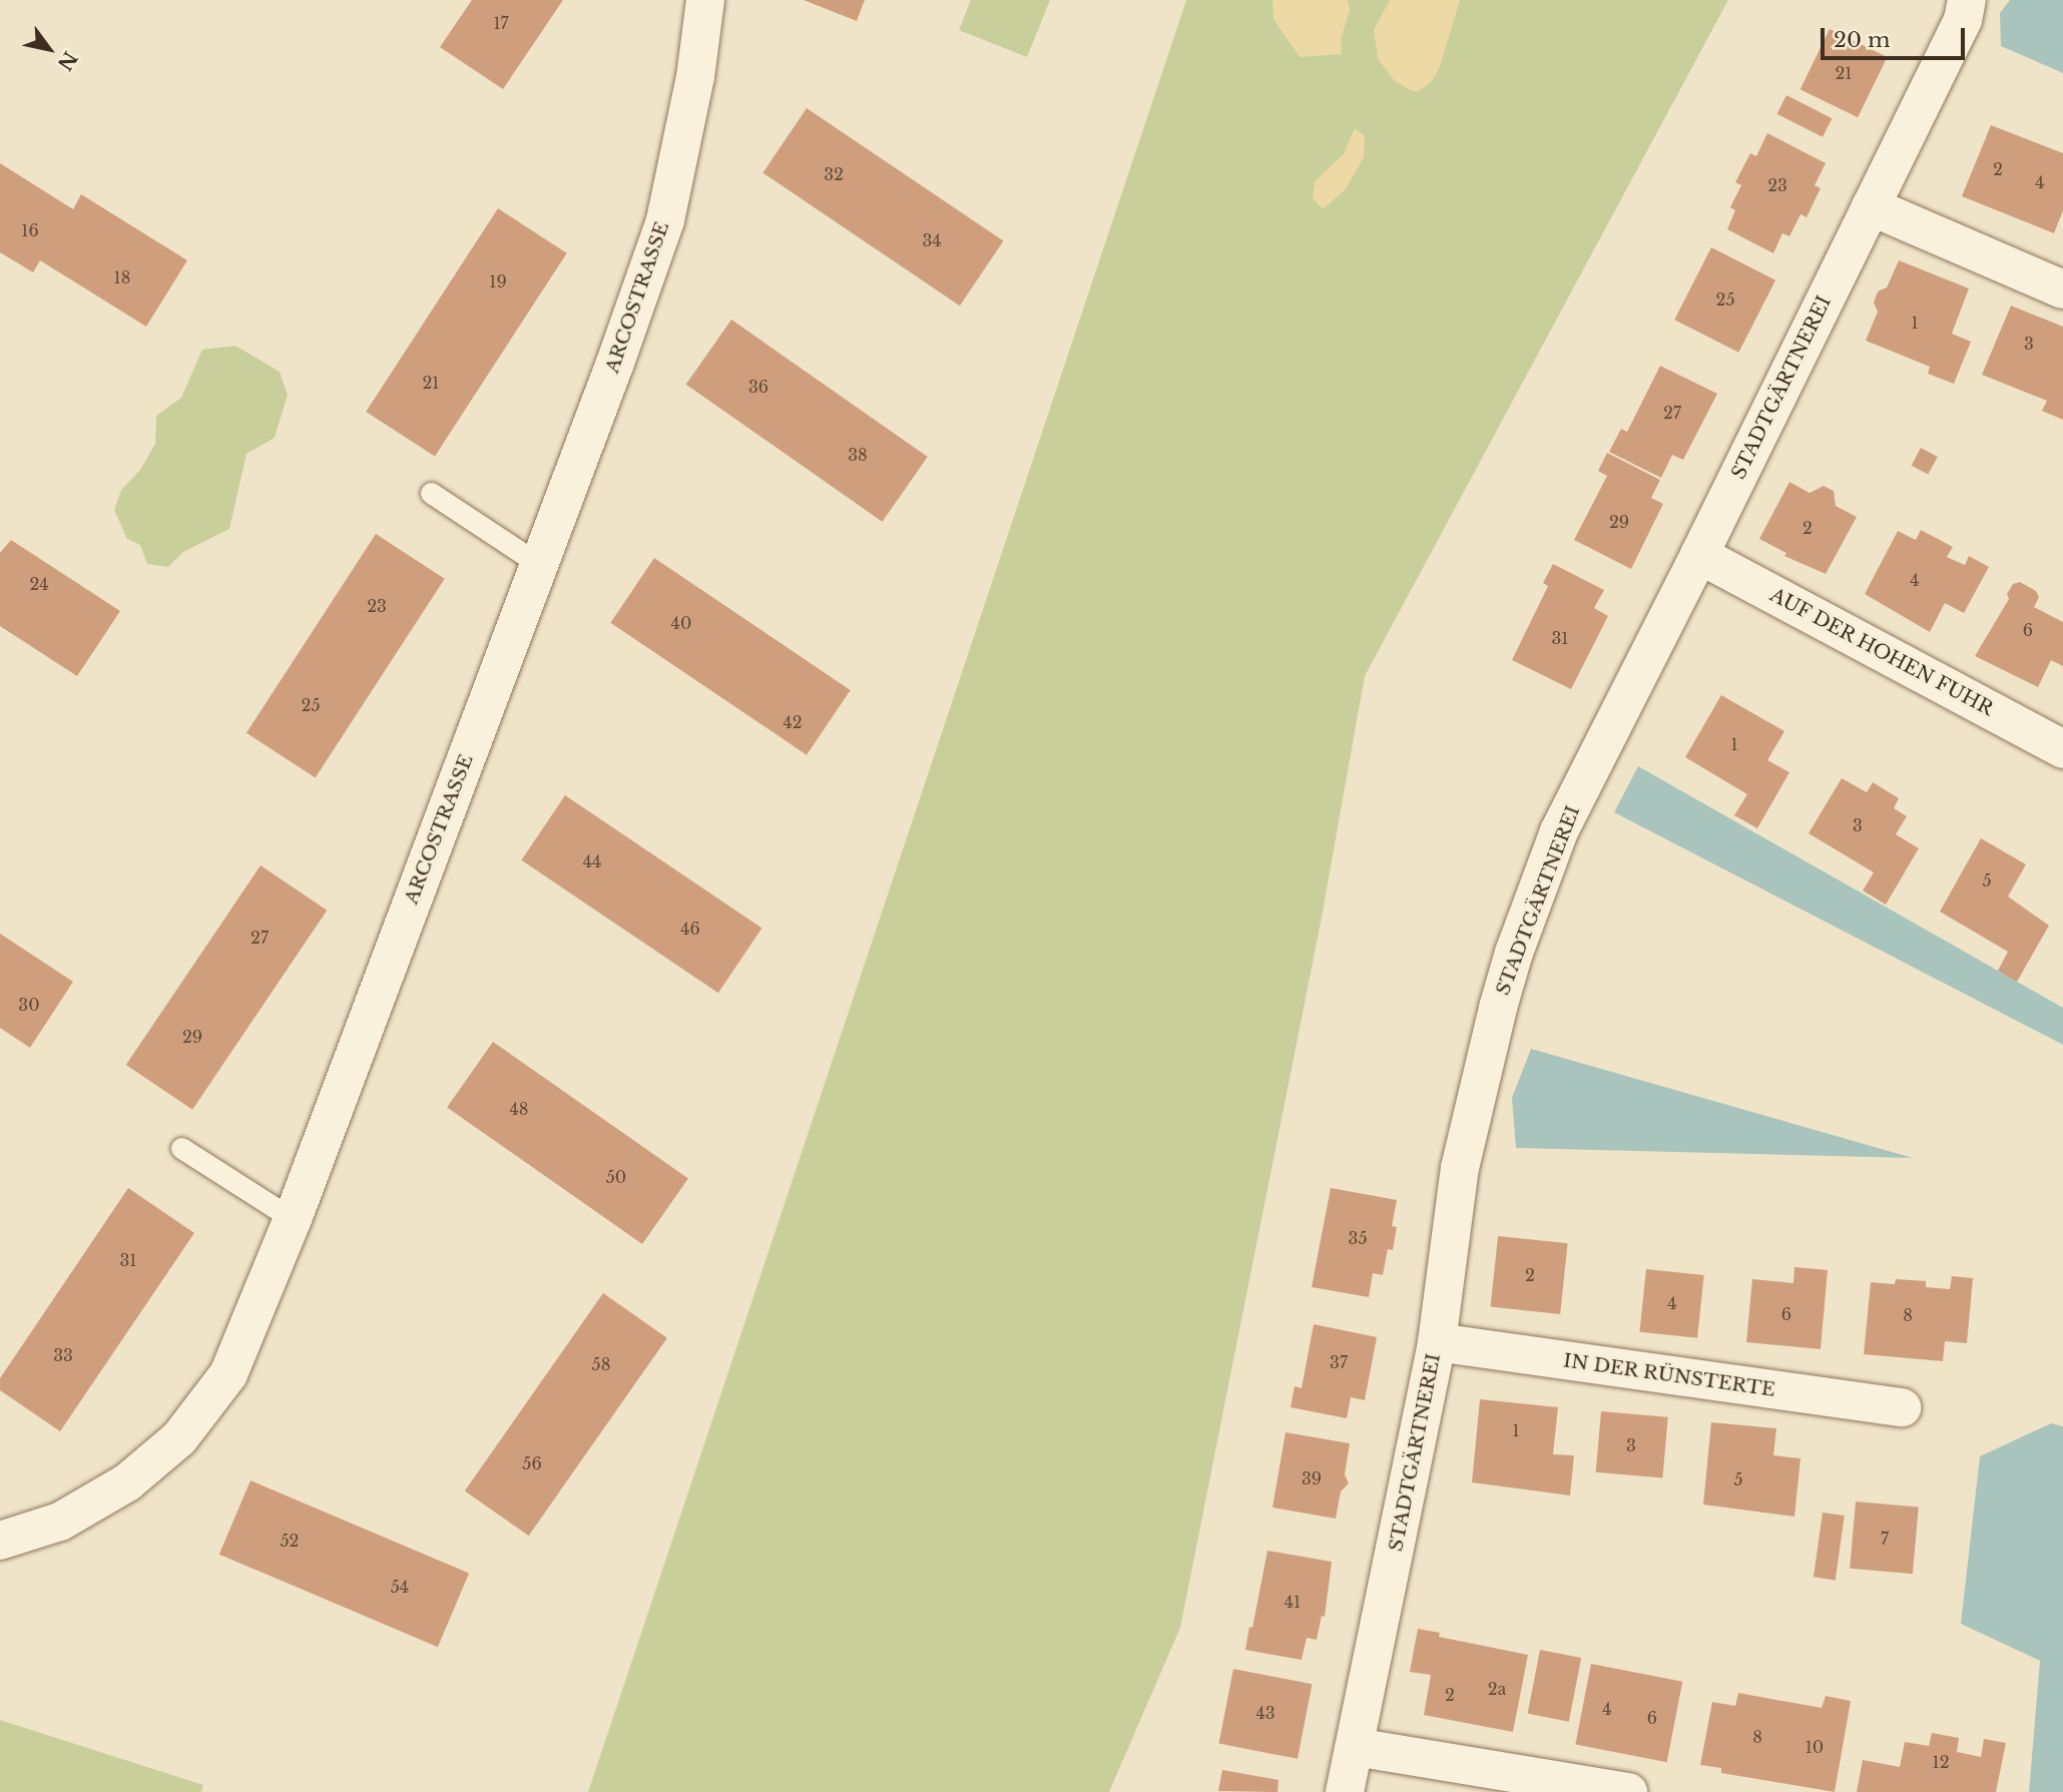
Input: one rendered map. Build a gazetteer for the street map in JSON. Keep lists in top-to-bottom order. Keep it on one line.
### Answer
{"streets":{"street":["ARCOSTRASSE","STADTGÄRTNEREI","AUF DER HOHEN FUHR","IN DER RÜNSTERTE"]},"crossings":[["STADTGÄRTNEREI","AUF DER HOHEN FUHR"],["STADTGÄRTNEREI","IN DER RÜNSTERTE"]],"house_numbers":["17","21","2","32","4","23","16","34","18","19","25","1","3","21","36","27","38","29","2","4","24","23","40","6","31","25","42","1","3","44","5","46","27","30","29","48","50","35","31","2","4","6","8","33","37","58","1","3","56","39","5","7","52","54","41","2a","2","4","43","6","8","10","12"],"scale_bar":"20 m","north":"bottom right"}
